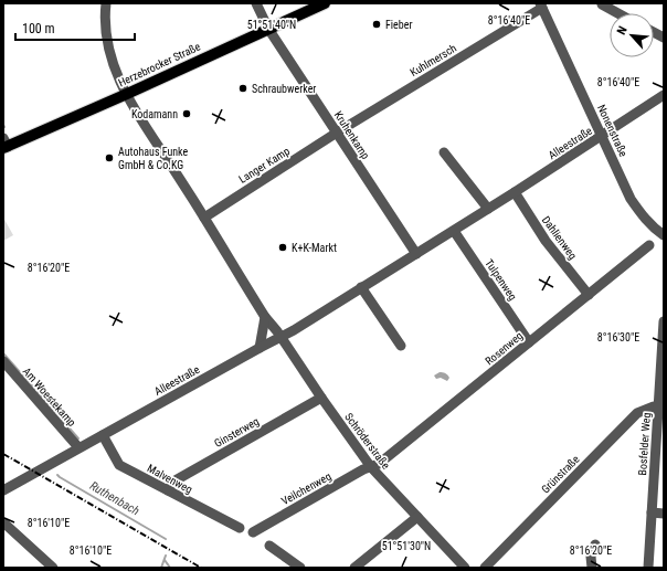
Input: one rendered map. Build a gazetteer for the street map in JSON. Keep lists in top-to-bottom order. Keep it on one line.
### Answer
{"streets":{"main road":["Herzebrocker Straße"],"street":["Kuhlmersch","Nonenstraße","Kruhenkamp","Alleestraße","Langer Kamp","Dahlienweg","Tulpenweg","Rosenweg","Am Woestekamp","Ginsterweg","Schröderstraße","Bosfelder Weg","Grünstraße","Malvenweg","Veilchenweg"]},"crossings":[["Kuhlmersch","Nonenstraße"],["Kuhlmersch","Kruhenkamp"],["Kuhlmersch","Langer Kamp"],["Herzebrocker Straße","Kruhenkamp"],["Herzebrocker Straße","Schröderstraße"],["Nonenstraße","Alleestraße"],["Kruhenkamp","Alleestraße"],["Kruhenkamp","Langer Kamp"],["Alleestraße","Dahlienweg"],["Alleestraße","Tulpenweg"],["Alleestraße","Am Woestekamp"],["Alleestraße","Schröderstraße"],["Alleestraße","Malvenweg"],["Langer Kamp","Schröderstraße"],["Dahlienweg","Rosenweg"],["Tulpenweg","Rosenweg"],["Rosenweg","Schröderstraße"],["Rosenweg","Veilchenweg"],["Ginsterweg","Schröderstraße"],["Ginsterweg","Malvenweg"],["Schröderstraße","Veilchenweg"],["Bosfelder Weg","Grünstraße"]],"water":["Ruthenbach"],"places":["Fieber","Schraubwerker","Kodamann","Autohaus Funke GmbH & Co.KG","K+K-Markt"],"scale_bar":"100 m","north":"top left","coordinates":["8°16'40\"E","51°51'40\"N","8°16'20\"E","8°16'30\"E","8°16'10\"E","51°51'30\"N"]}
